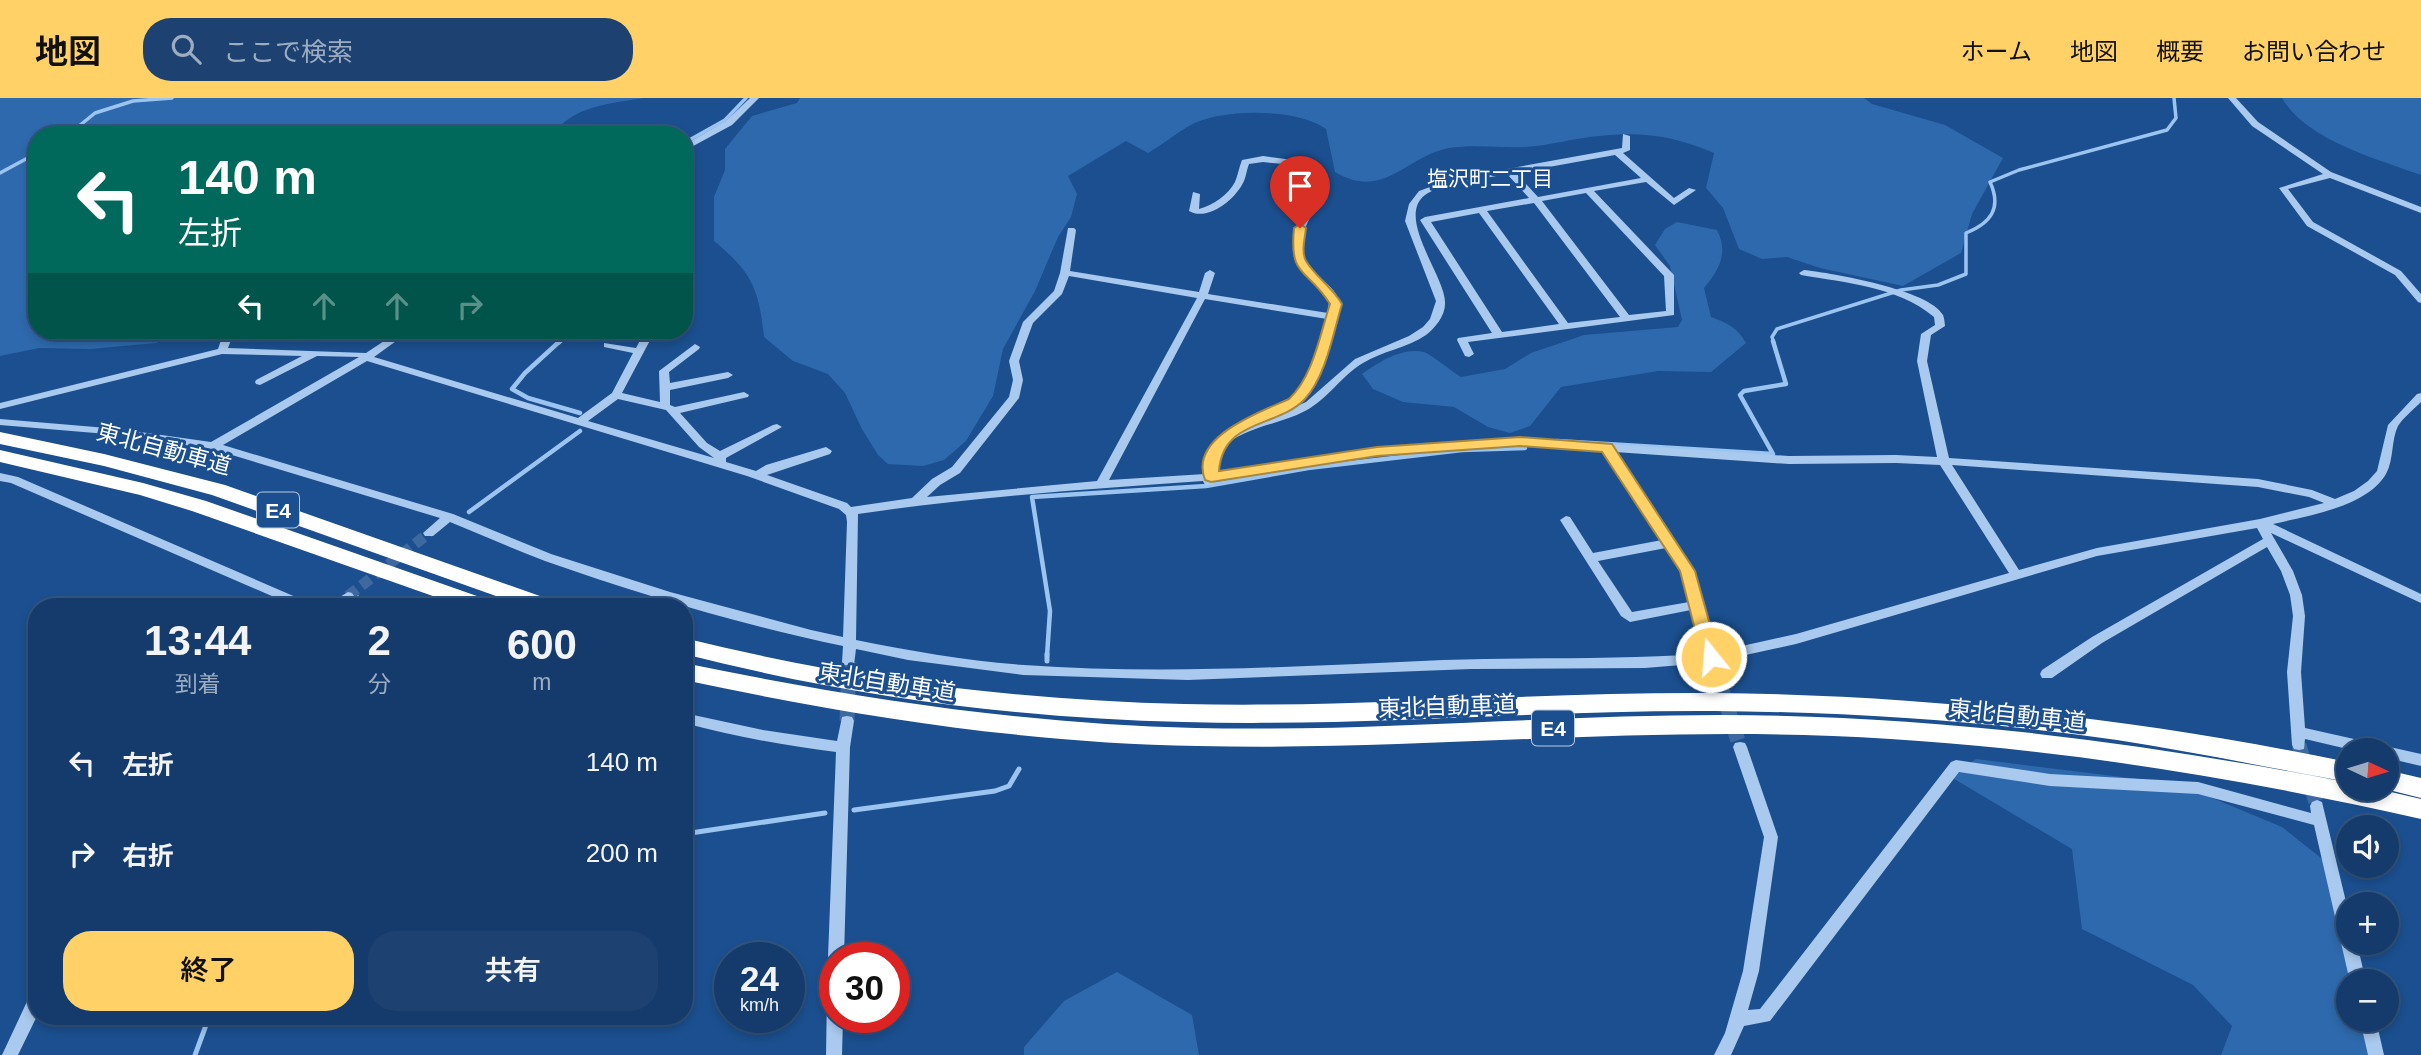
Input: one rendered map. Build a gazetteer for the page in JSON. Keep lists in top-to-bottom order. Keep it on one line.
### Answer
{"streets":{"highway":["東北自動車道","E4"]},"districts":["塩沢町二丁目"],"north":"right","page":{"header":"地図","search":"ここで検索","nav":["ホーム","地図","概要","お問い合わせ"],"turn":["140 m","左折"],"eta":["13:44","到着","2","分","600","m"],"list":[{"name":"左折","value":"140 m"},{"name":"右折","value":"200 m"}],"map_buttons":["+","−"],"buttons":["終了","共有"],"speed":"24 km/h","limit":"30"}}
